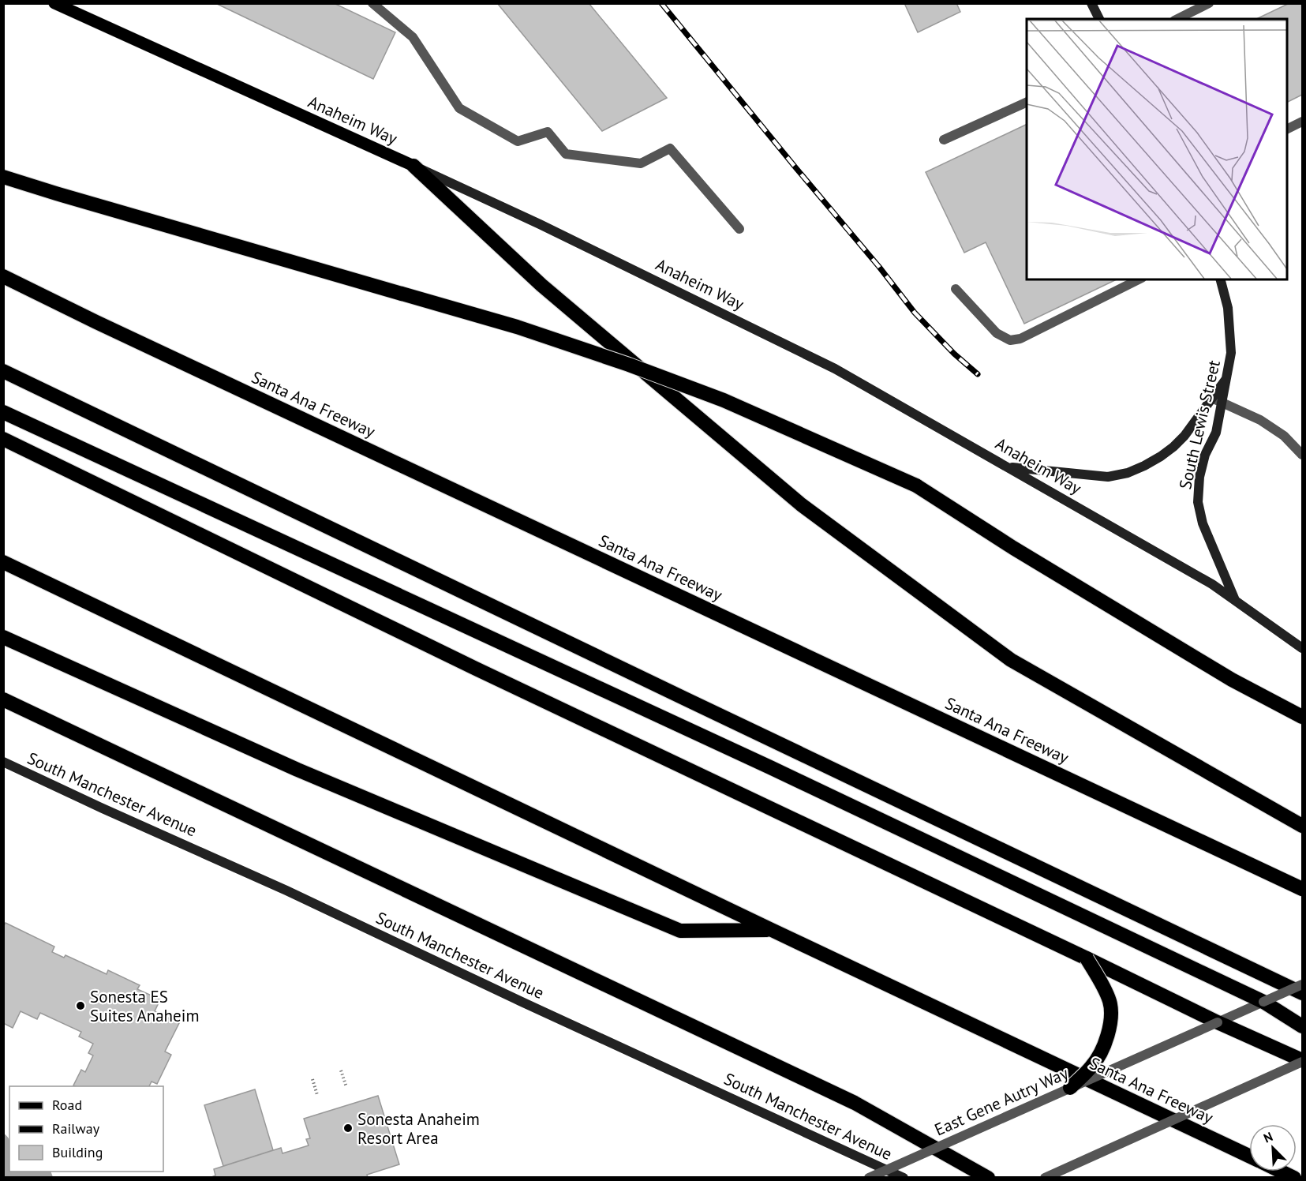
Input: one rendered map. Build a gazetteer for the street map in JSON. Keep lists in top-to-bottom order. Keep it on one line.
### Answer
{"streets":{"highway":["Santa Ana Freeway"],"main road":["Anaheim Way","South Lewis Street","South Manchester Avenue"],"street":["East Gene Autry Way"]},"crossings":[["Anaheim Way","South Lewis Street"]],"places":["Sonesta ES Suites Anaheim","Sonesta Anaheim Resort Area"],"legend":["Road","Railway","Building"],"north":"top left"}
